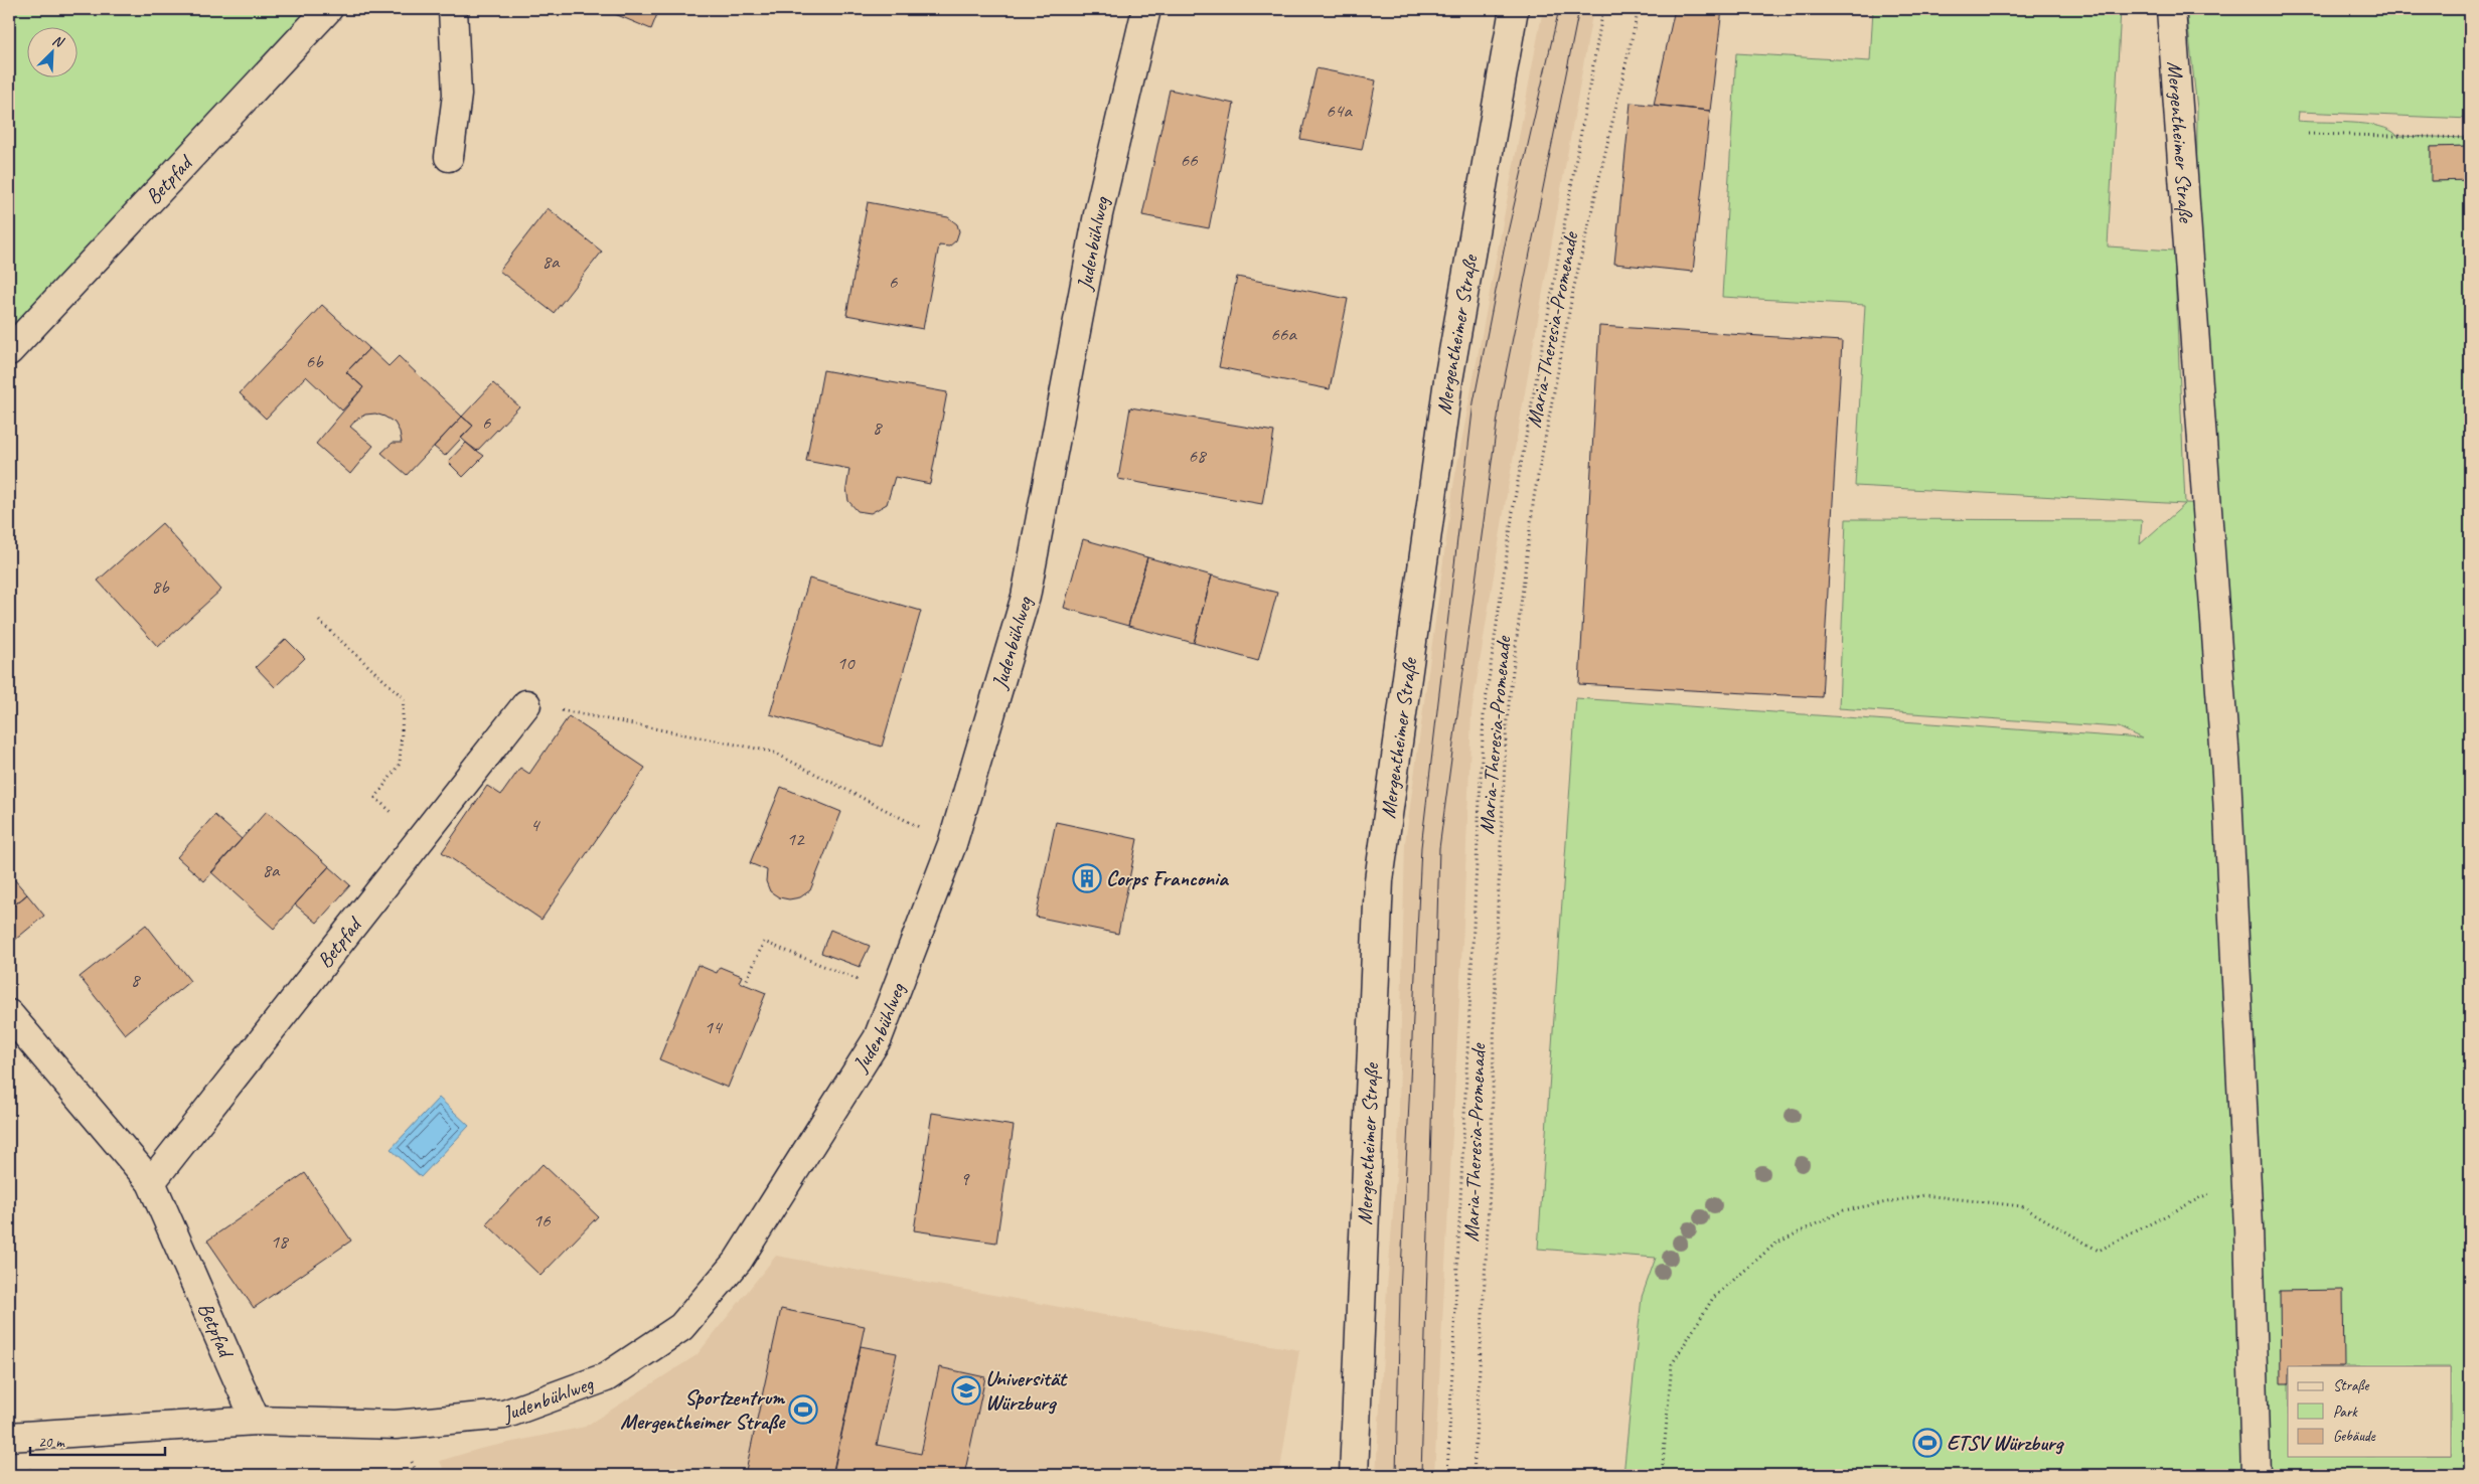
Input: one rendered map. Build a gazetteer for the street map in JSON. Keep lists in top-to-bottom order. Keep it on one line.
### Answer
{"streets":{"street":["Mergentheimer Straße","Betpfad","Judenbühlweg"],"path":["Maria-Theresia-Promenade"]},"crossings":[["Betpfad","Judenbühlweg"]],"places":{"building":["Corps Franconia"],"school or university":["Universität Würzburg"],"sports":["Sportzentrum Mergentheimer Straße","ETSV Würzburg"]},"house_numbers":["64a","66","8a","6","66a","6b","6","8","68","8b","10","4","12","8a","8","14","9","16","18"],"legend":["Straße","Park","Gebäude"],"scale_bar":"20 m","north":"top right"}
